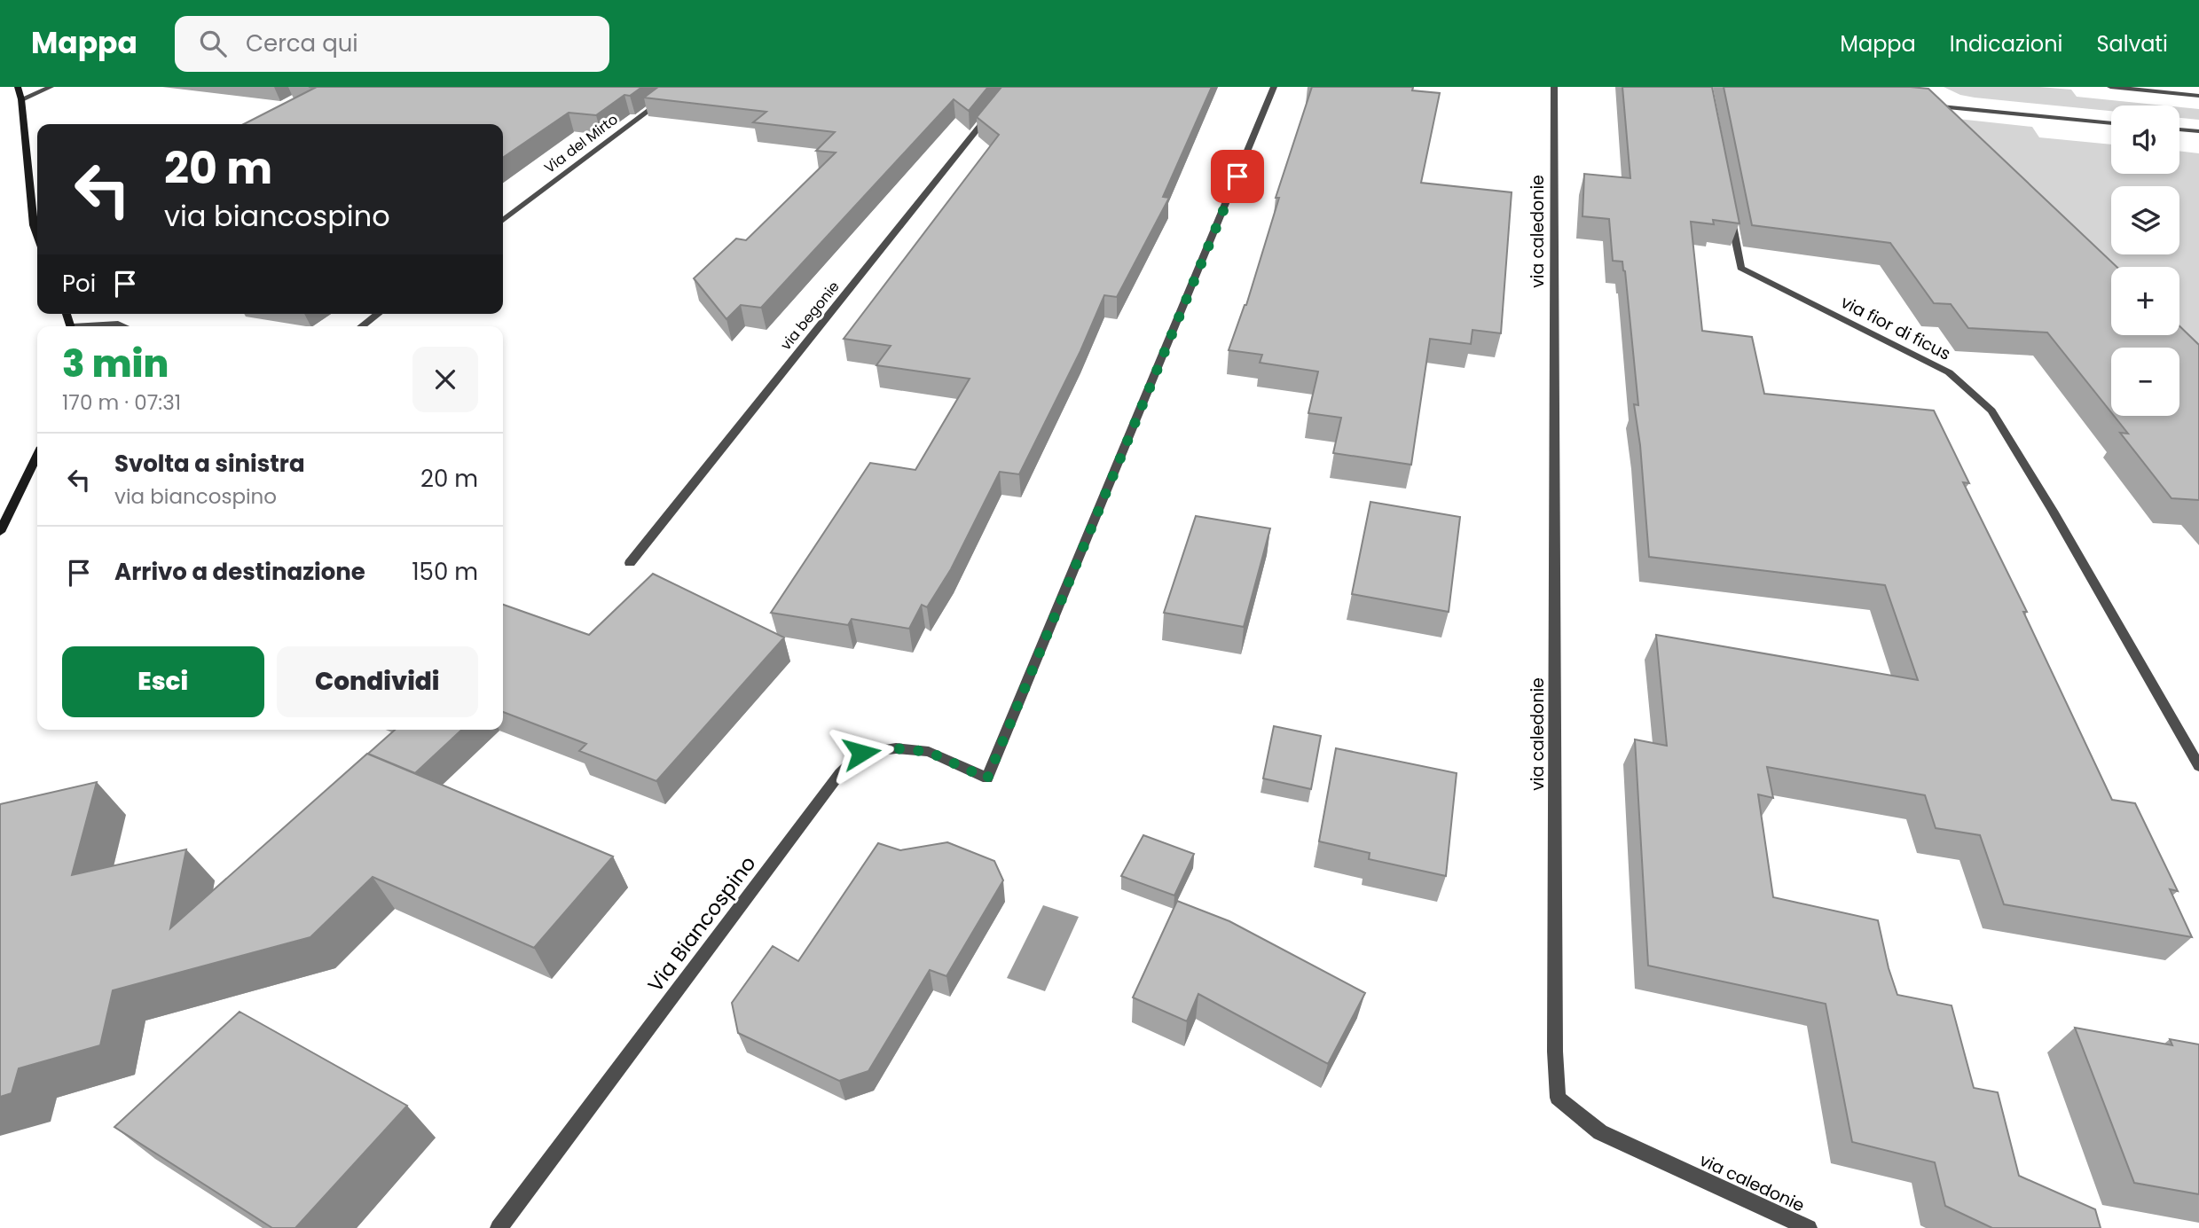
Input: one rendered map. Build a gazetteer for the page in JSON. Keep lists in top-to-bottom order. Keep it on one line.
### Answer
{"streets":{"street":["Via del Mirto","via caledonie","via begonie","via fior di ficus","Via Biancospino"]},"page":{"header":"Mappa","search":"Cerca qui","nav":["Mappa","Indicazioni","Salvati"],"map_buttons":["+","−"],"turn":["20 m","via biancospino"],"then":"Poi","heading":["3 min","170 m · 07:31"],"list":[{"name":"Svolta a sinistra","note":"via biancospino","value":"20 m"},{"name":"Arrivo a destinazione","value":"150 m"}],"buttons":["Esci","Condividi"]}}
